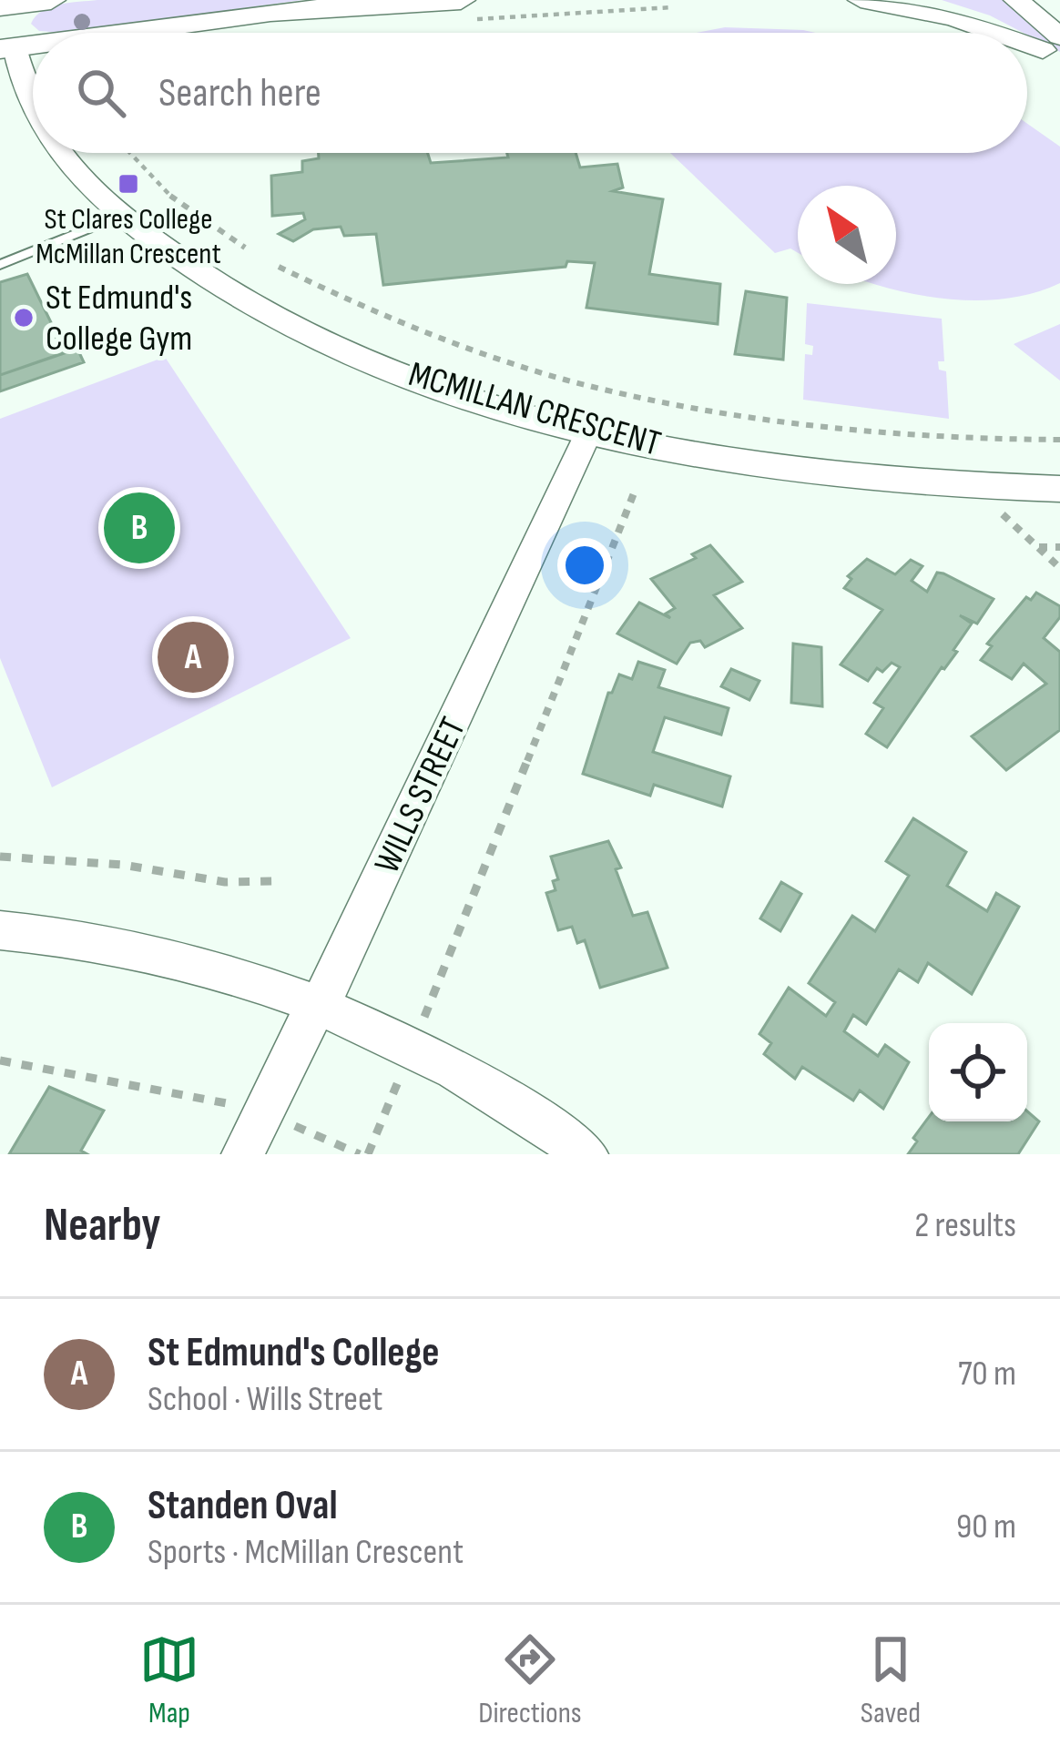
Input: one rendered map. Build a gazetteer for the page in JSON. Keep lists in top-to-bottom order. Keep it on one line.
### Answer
{"streets":{"street":["MCMILLAN CRESCENT","WILLS STREET"]},"crossings":[["MCMILLAN CRESCENT","WILLS STREET"]],"places":{"transit":["St Clares College McMillan Crescent"],"other":["St Edmund's College Gym"]},"north":"top left","page":{"search":"Search here","pins":["B","A"],"heading":["Nearby","2 results"],"list":[{"mark":"A","name":"St Edmund's College","note":"School · Wills Street","value":"70 m"},{"mark":"B","name":"Standen Oval","note":"Sports · McMillan Crescent","value":"90 m"}],"nav":["Map","Directions","Saved"]}}
